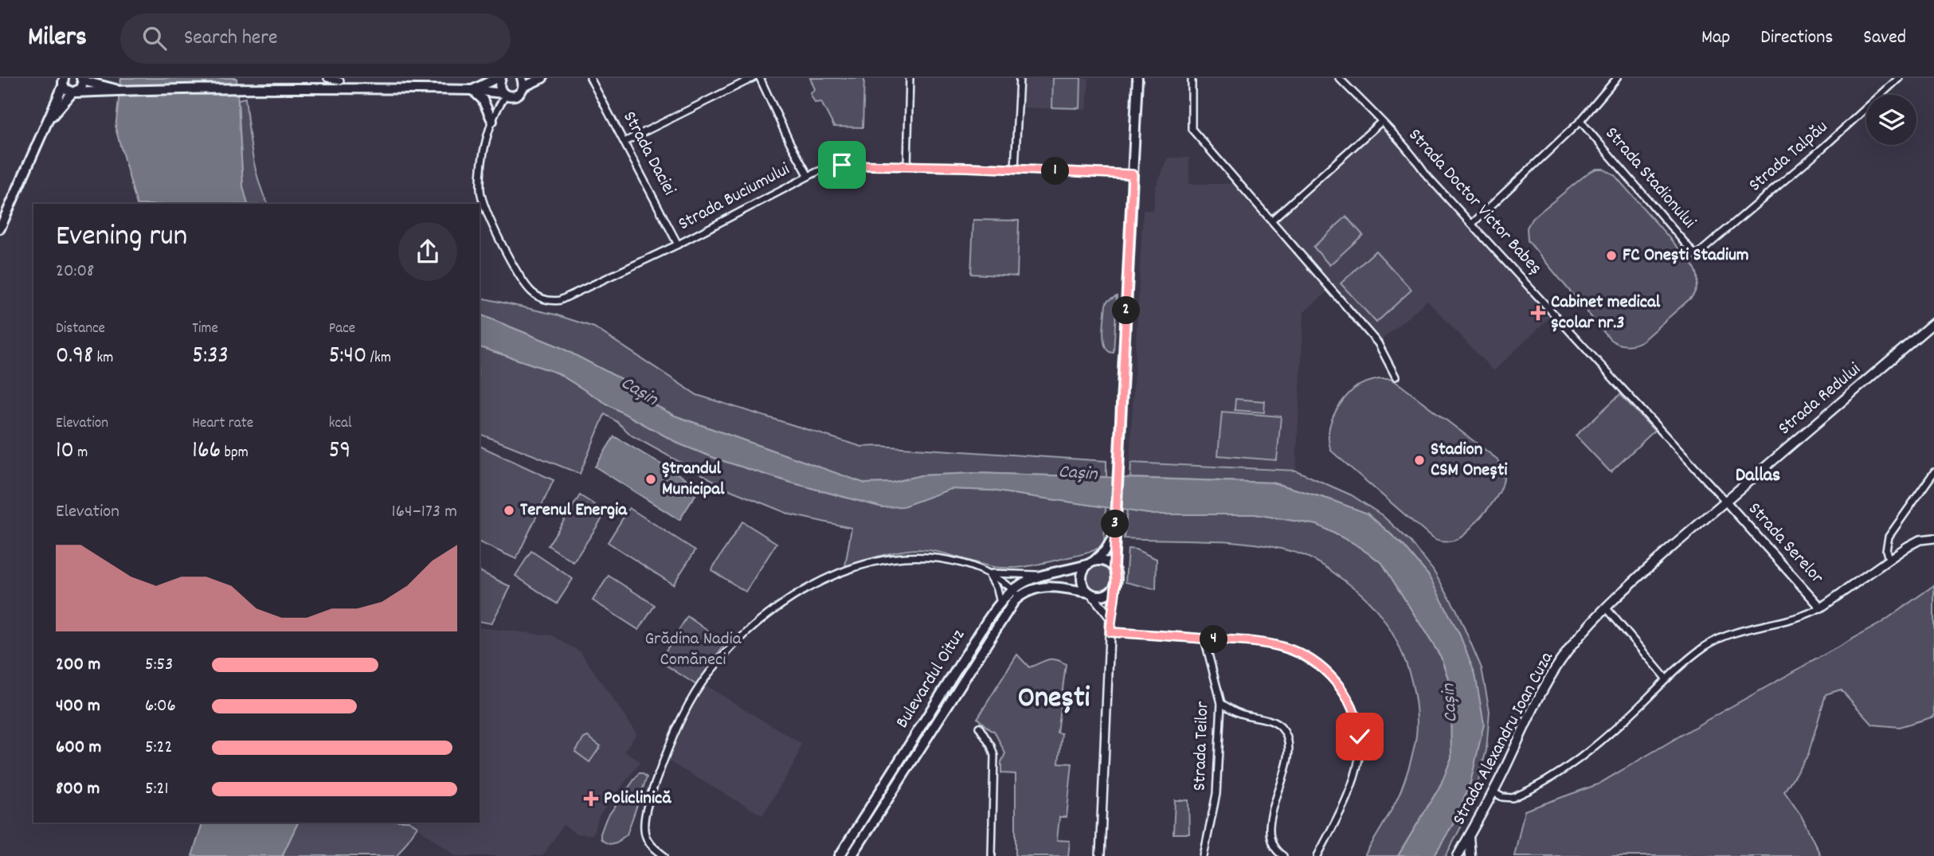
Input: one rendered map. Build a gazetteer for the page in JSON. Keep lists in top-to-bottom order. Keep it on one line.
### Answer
{"streets":{"main road":["Strada Redului","Bulevardul Oituz","Strada Alexandru Ioan Cuza"],"street":["Strada Daciei","Strada Talpău","Strada Stadionului","Strada Buciumului","Strada Doctor Victor Babeș","Strada Serelor","Strada Teilor"]},"crossings":[["Strada Daciei","Strada Buciumului"],["Strada Talpău","Strada Stadionului"],["Strada Stadionului","Strada Doctor Victor Babeș"],["Strada Doctor Victor Babeș","Strada Redului"],["Strada Doctor Victor Babeș","Strada Serelor"],["Strada Doctor Victor Babeș","Strada Alexandru Ioan Cuza"],["Strada Redului","Strada Serelor"],["Strada Redului","Strada Alexandru Ioan Cuza"],["Strada Serelor","Strada Alexandru Ioan Cuza"]],"districts":["Dallas","Onești"],"water":["Cașin"],"parks":["Grădina Nadia Comăneci"],"places":{"other":["FC Onești Stadium","Stadion CSM Onești","Ștrandul Municipal","Terenul Energia"],"health":["Cabinet medical școlar nr.3","Policlinică"]},"page":{"header":"Milers","search":"Search here","nav":["Map","Directions","Saved"],"pins":["1","2","3","4"],"heading":["Evening run","20:08"],"stats":[["Distance","0.98 km"],["Time","5:33"],["Pace","5:40 /km"],["Elevation","10 m"],["Heart rate","166 bpm"],["kcal","59"]],"chart":["Elevation","164–173 m"],"list":[{"name":"200 m","note":"5:53"},{"name":"400 m","note":"6:06"},{"name":"600 m","note":"5:22"},{"name":"800 m","note":"5:21"}]}}
